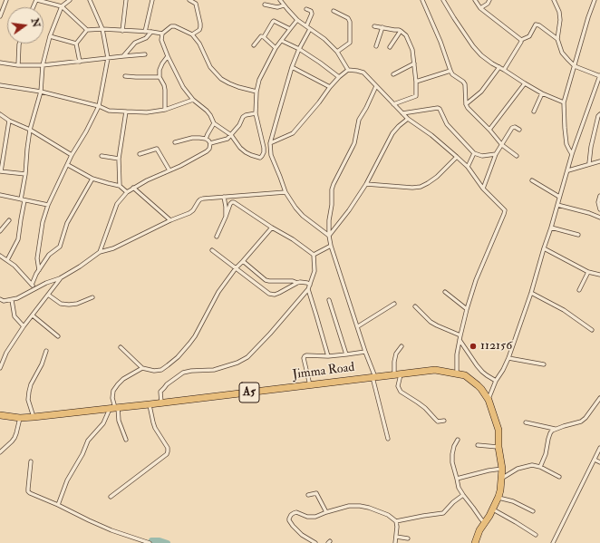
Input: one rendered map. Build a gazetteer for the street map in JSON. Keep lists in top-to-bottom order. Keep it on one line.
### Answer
{"streets":{"highway":["Jimma Road","A5"]},"places":["112156"],"north":"right"}
